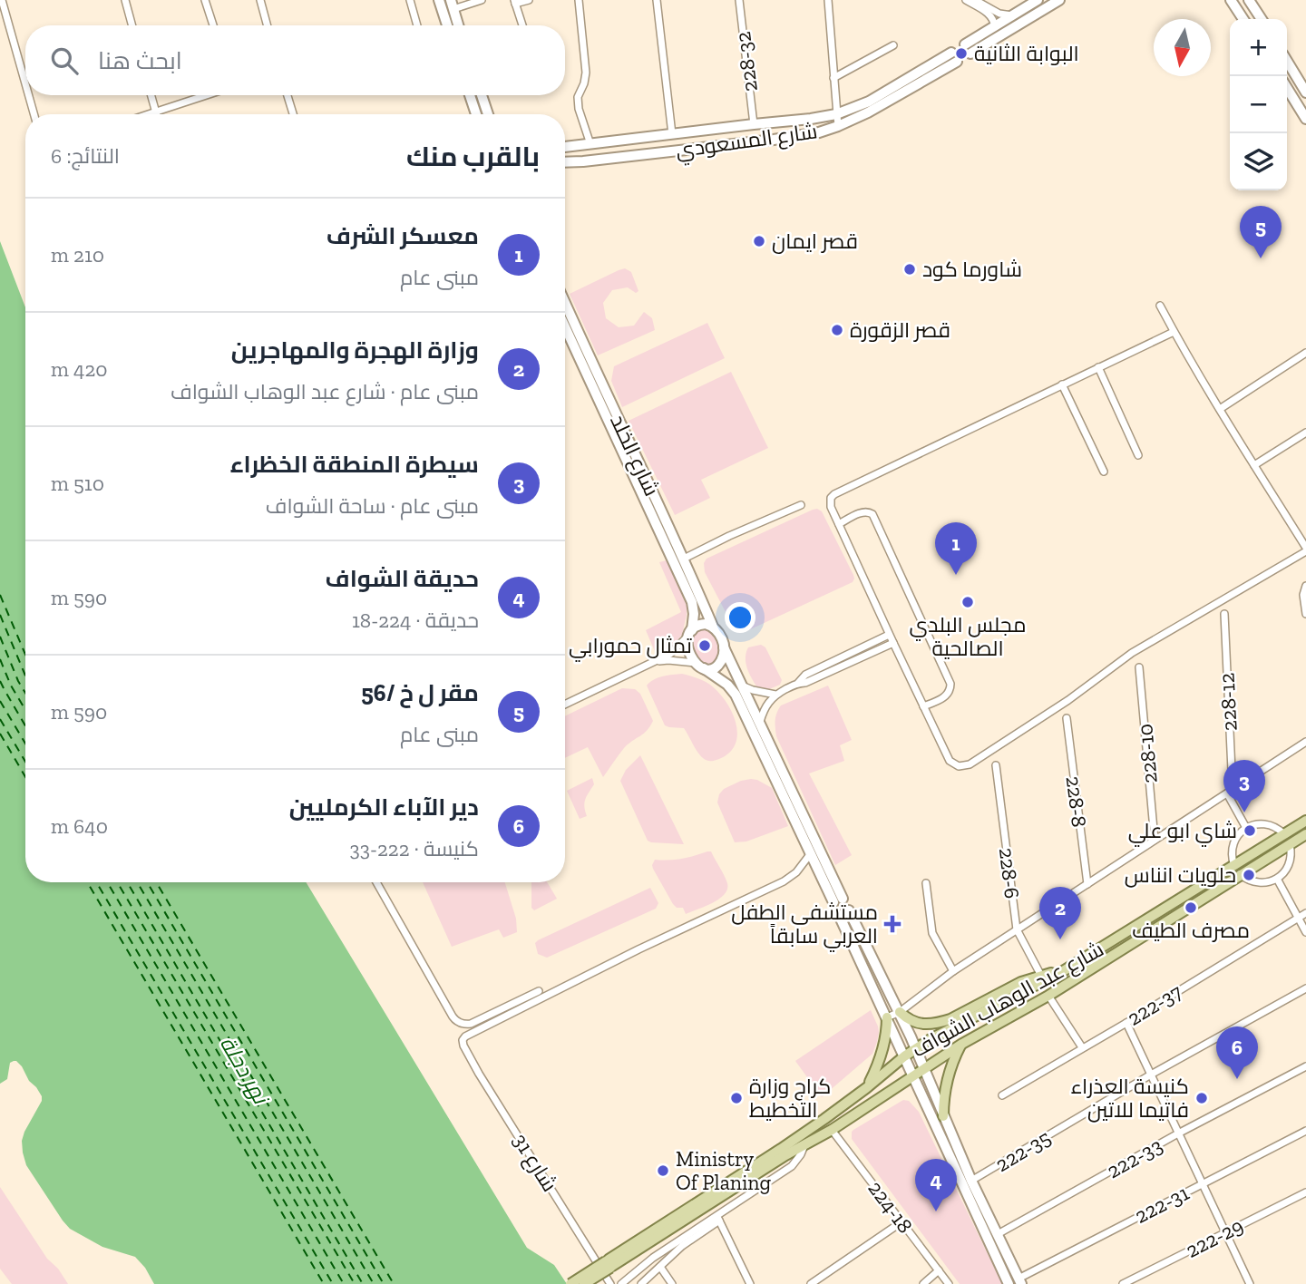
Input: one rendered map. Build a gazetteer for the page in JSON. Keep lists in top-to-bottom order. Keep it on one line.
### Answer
{"streets":{"main road":["شارع المسعودي","شارع الخلد","شارع عبد الوهاب الشواف"],"street":["228-32","228-12","228-10","228-8","228-6","222-37","222-35","222-33","شارع 31","222-31","224-18","222-29"]},"crossings":[["228-32","شارع المسعودي"],["شارع عبد الوهاب الشواف","224-18"]],"water":["نهر دجلة"],"places":{"other":["البوابة الثانية","قصر ايمان","شاورما كود","قصر الزقورة","مجلس البلدي الصالحية","تمثال حمورابي","شاي ابو علي","حلويات انناس","مصرف الطيف","كراج وزارة التخطيط","كنيسة العذراء فاتيما للاتين","Ministry Of Planing"],"health":["مستشفى الطفل العربي سابقاً"]},"north":"bottom","page":{"map_buttons":["+","−"],"search":"ابحث هنا","heading":["بالقرب منك","النتائج: 6"],"list":[{"mark":"1","name":"معسكر الشرف","note":"مبنى عام","value":"210 m"},{"mark":"2","name":"وزارة الهجرة والمهاجرين","note":"مبنى عام · شارع عبد الوهاب الشواف","value":"420 m"},{"mark":"3","name":"سيطرة المنطقة الخظراء","note":"مبنى عام · ساحة الشواف","value":"510 m"},{"mark":"4","name":"حديقة الشواف","note":"حديقة · 224-18","value":"590 m"},{"mark":"5","name":"مقر ل خ /56","note":"مبنى عام","value":"590 m"},{"mark":"6","name":"دير الآباء الكرمليين","note":"كنيسة · 222-33","value":"640 m"}],"pins":["5","1","3","2","6","4"]}}
